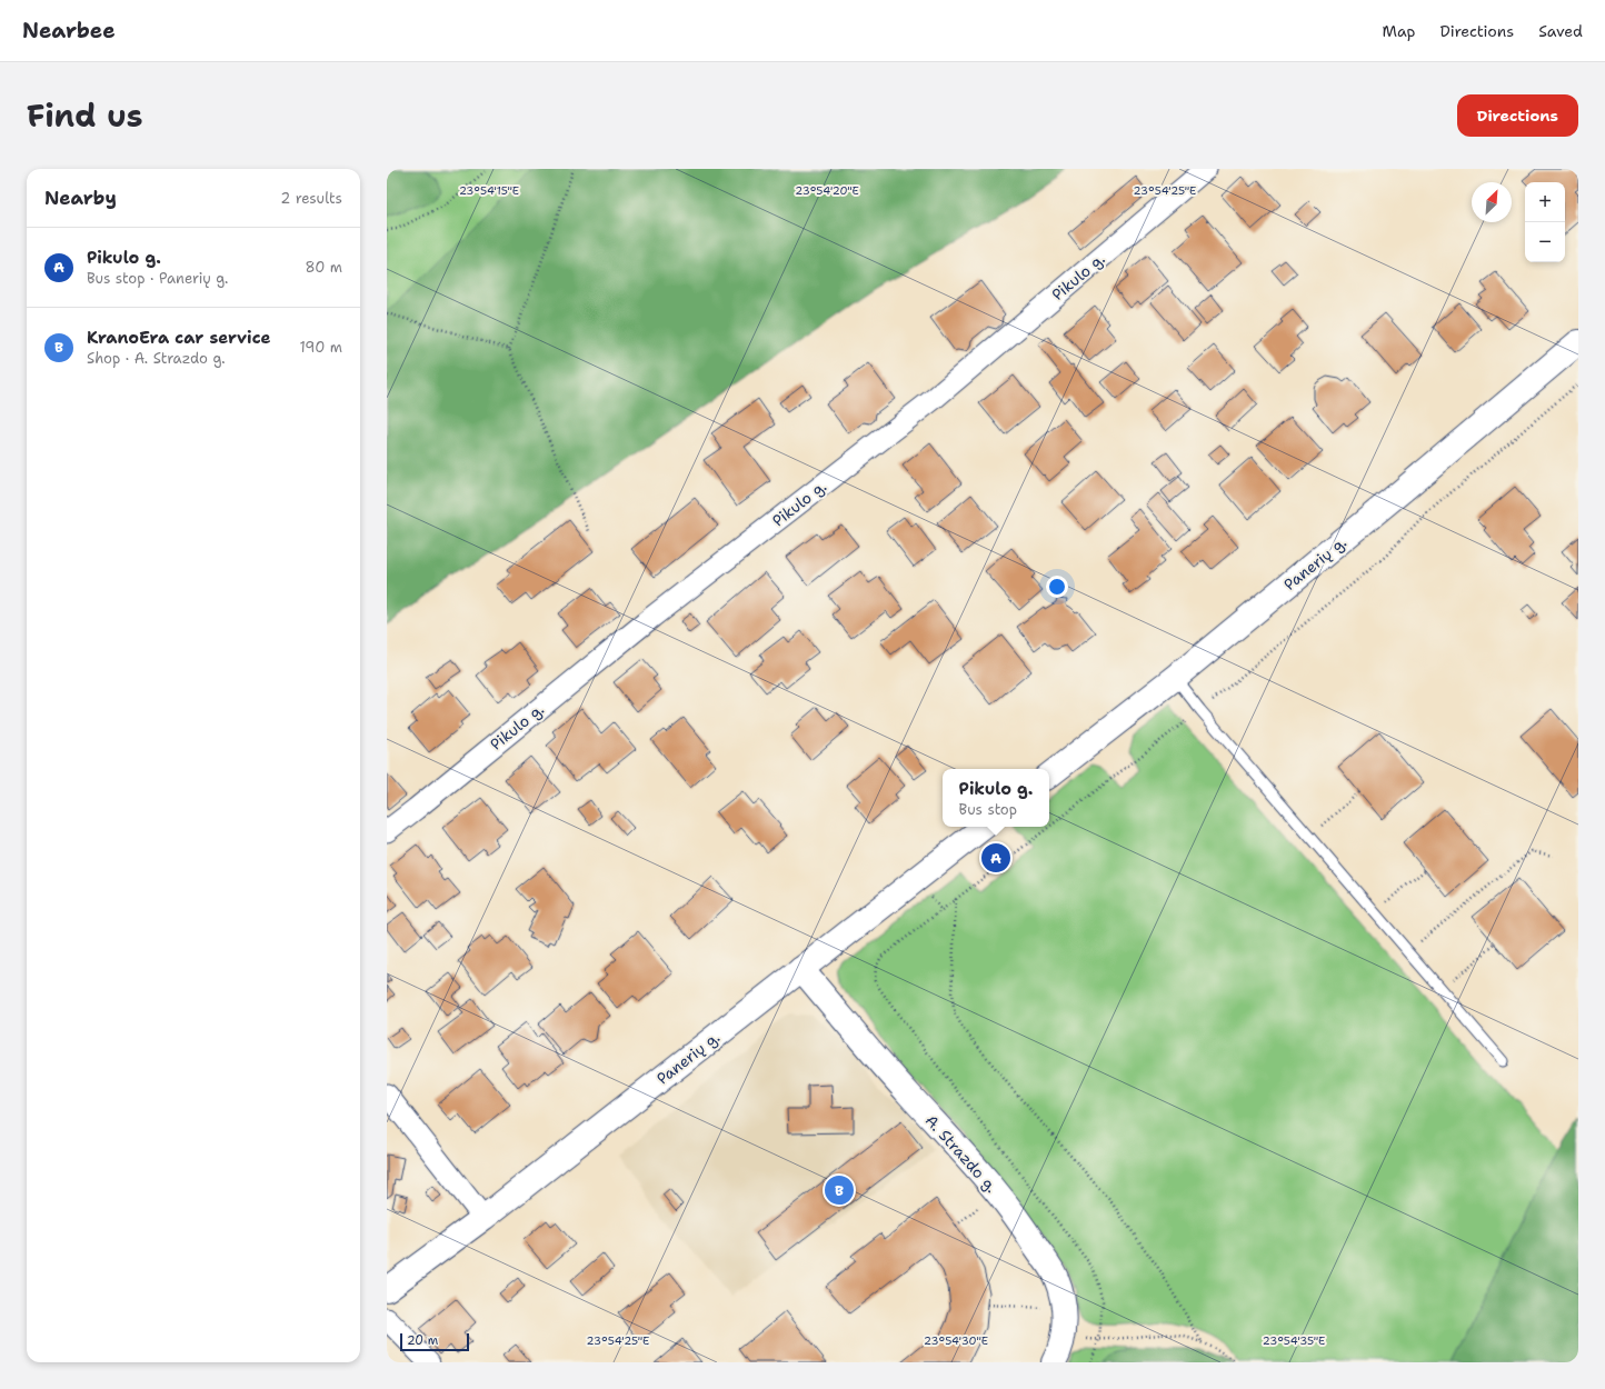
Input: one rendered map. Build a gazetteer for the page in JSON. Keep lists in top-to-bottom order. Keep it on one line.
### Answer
{"streets":{"main road":["Panerių g.","A. Strazdo g."],"street":["Pikulo g."]},"crossings":[["Panerių g.","A. Strazdo g."]],"scale_bar":"20 m","north":"top right","page":{"header":"Nearbee","nav":["Map","Directions","Saved"],"title":"Find us","buttons":"Directions","heading":["Nearby","2 results"],"map_buttons":["+","−"],"list":[{"mark":"A","name":"Pikulo g.","note":"Bus stop · Panerių g.","value":"80 m"},{"mark":"B","name":"KranoEra car service","note":"Shop · A. Strazdo g.","value":"190 m"}],"popup":["Pikulo g.","Bus stop"],"pins":["A","B"],"scale":"20 m"},"coordinates":["23°54'15\"E","23°54'20\"E","23°54'25\"E","23°54'30\"E","23°54'35\"E"]}
